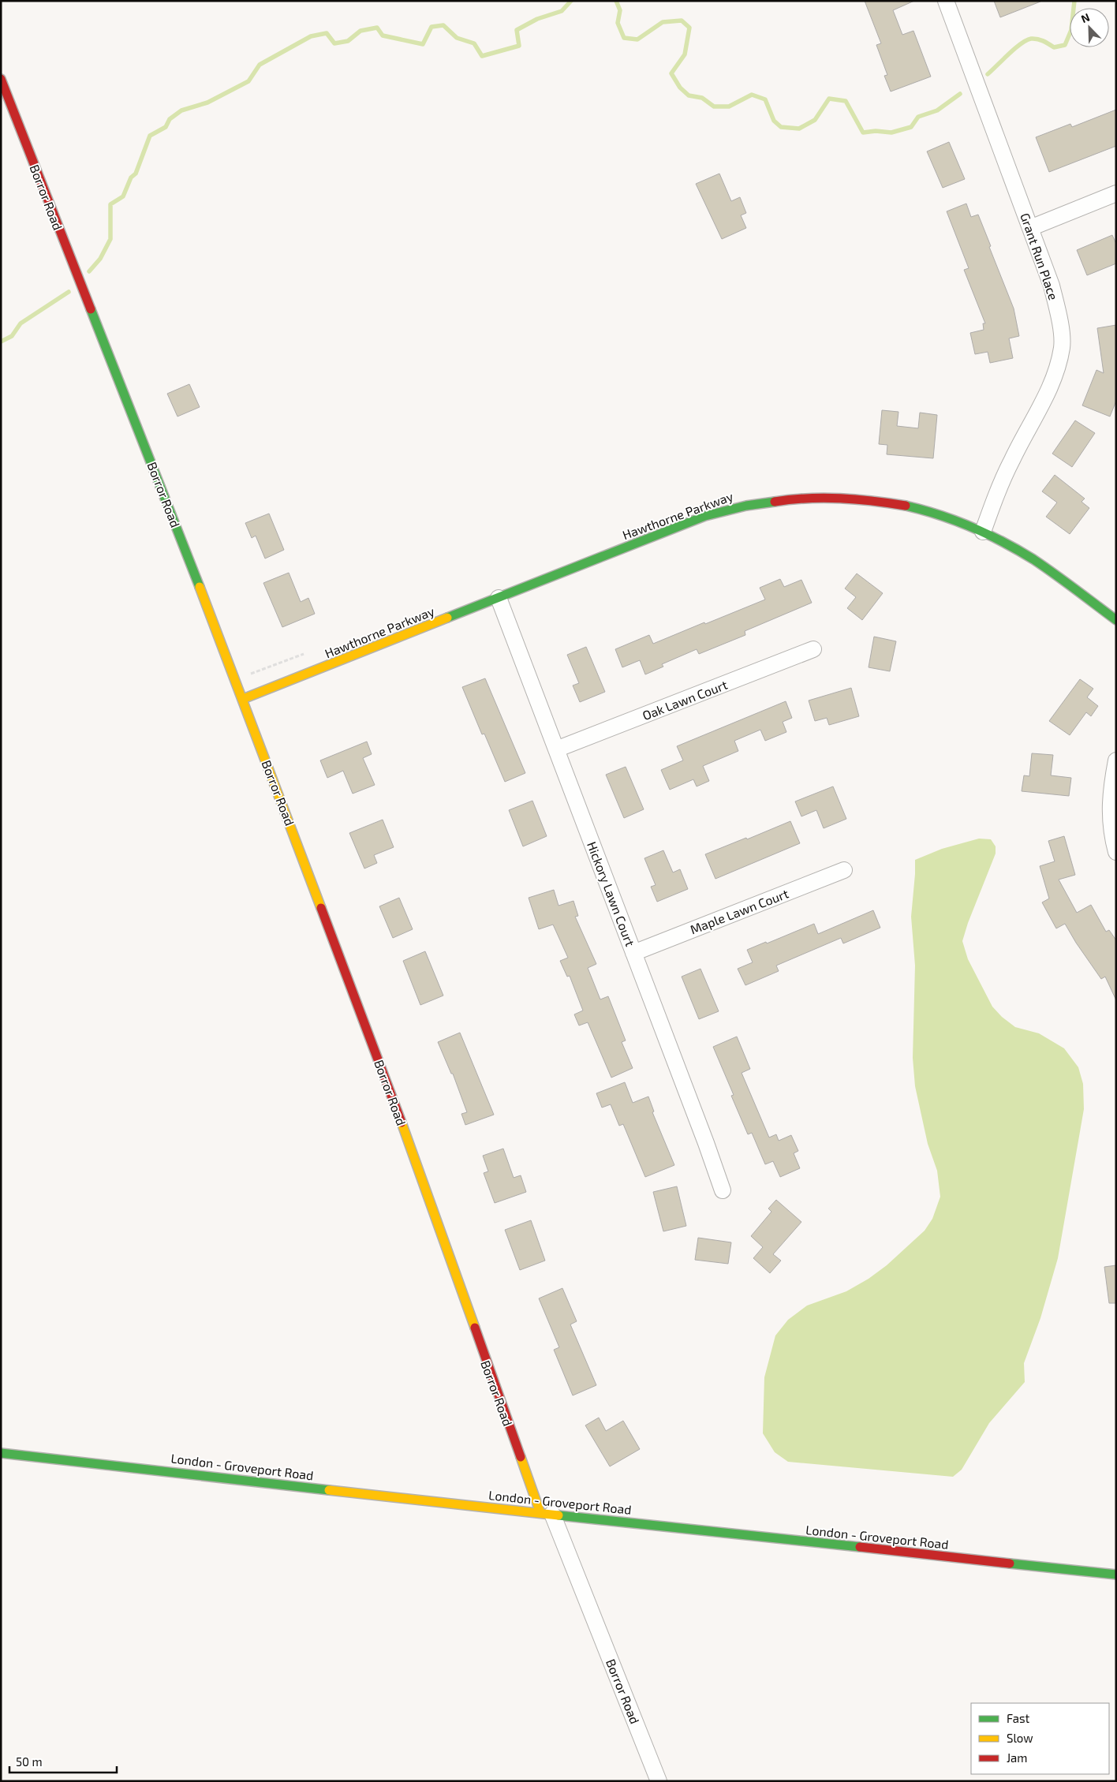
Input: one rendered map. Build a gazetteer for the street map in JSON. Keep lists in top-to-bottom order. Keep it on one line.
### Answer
{"streets":{"street":["Borror Road","Grant Run Place","Hawthorne Parkway","Oak Lawn Court","Hickory Lawn Court","Maple Lawn Court","London - Groveport Road"]},"crossings":[["Borror Road","Hawthorne Parkway"],["Borror Road","London - Groveport Road"],["Grant Run Place","Hawthorne Parkway"],["Hawthorne Parkway","Hickory Lawn Court"],["Oak Lawn Court","Hickory Lawn Court"],["Hickory Lawn Court","Maple Lawn Court"]],"legend":["Fast","Slow","Jam"],"scale_bar":"50 m","north":"top left"}
